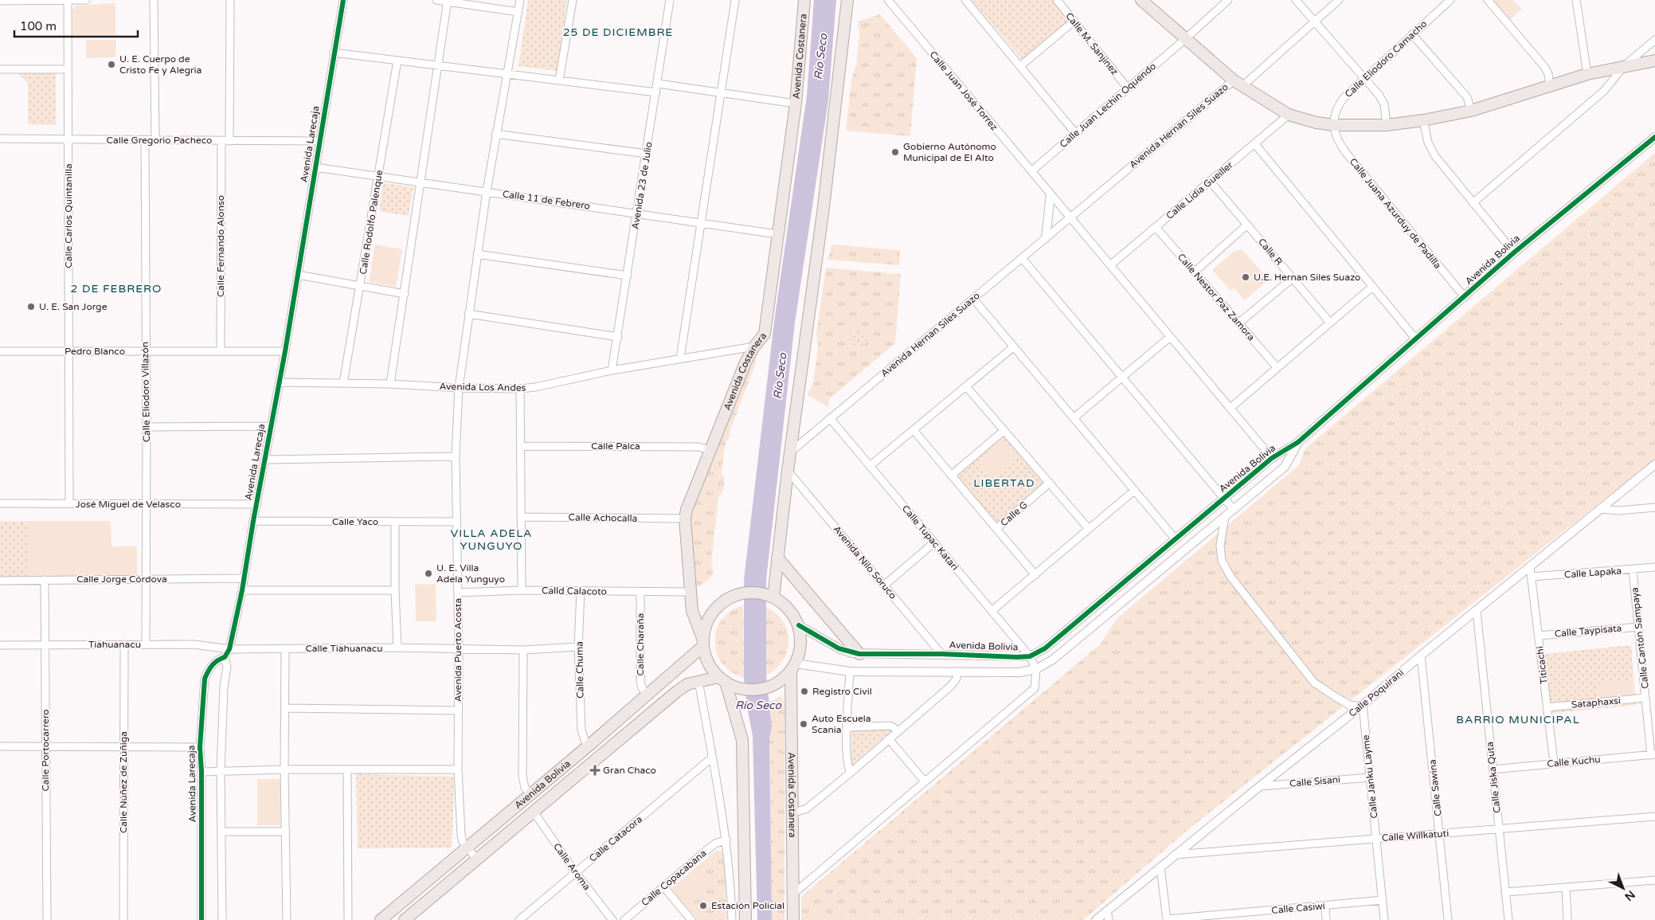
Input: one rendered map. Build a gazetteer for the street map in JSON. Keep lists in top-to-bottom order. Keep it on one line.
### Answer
{"streets":{"main road":["Avenida Costanera","Avenida Bolivia"],"street":["Calle M. Sanjinez","Calle Eliodoro Camacho","Calle Juan José Torrez","Calle Juan Lechin Oquendo","Avenida Hernan Siles Suazo","Calle Gregorio Pacheco","Avenida Larecaja","Avenida 23 de Julio","Calle Lidia Gueiller","Calle 11 de Febrero","Calle Juana Azurduy de Padilla","Calle Carlos Quintanilla","Calle Rodolfo Palenque","Calle Fernando Alonso","Calle R","Calle Nestor Paz Zamora","Pedro Blanco","Avenida Los Andes","Calle Eliodoro Villazón","Calle Palca","José Miguel de Velasco","Calle G","Calle Achocalla","Calle Yaco","Calle Tupac Katari","Avenida Nilo Soruco","Calle Lapaka","Calle Jorge Córdova","Calld Calacoto","Calle Taypisata","Calle Cantón Sampaya","Tiahuanacu","Calle Charaña","Calle Tiahuanacu","Avenida Puerto Acosta","Titicachi","Calle Chuma","Calle Poquirani","Sataphaxsi","Calle Portocarrero","Calle Kuchu","Calle Janku Layme","Calle Jiska Quta","Calle Sisani","Calle Núñez de Zúñiga","Calle Sawina","Calle Willkatuti","Calle Catacora","Calle Aroma","Calle Copacabana","Calle Casiwi"]},"crossings":[["Calle M. Sanjinez","Calle Juan Lechin Oquendo"],["Avenida Costanera","Calle 11 de Febrero"],["Avenida Costanera","Avenida Bolivia"],["Avenida Costanera","Avenida Los Andes"],["Avenida Costanera","Calle Palca"],["Avenida Costanera","Calle Achocalla"],["Avenida Costanera","Calld Calacoto"],["Calle Eliodoro Camacho","Calle Juana Azurduy de Padilla"],["Calle Juan José Torrez","Calle Juan Lechin Oquendo"],["Calle Juan José Torrez","Avenida Hernan Siles Suazo"],["Avenida Hernan Siles Suazo","Calle Tupac Katari"],["Calle Gregorio Pacheco","Avenida Larecaja"],["Calle Gregorio Pacheco","Calle Carlos Quintanilla"],["Calle Gregorio Pacheco","Calle Fernando Alonso"],["Calle Gregorio Pacheco","Calle Eliodoro Villazón"],["Avenida Larecaja","Calle 11 de Febrero"],["Avenida Larecaja","Pedro Blanco"],["Avenida Larecaja","Avenida Los Andes"],["Avenida Larecaja","José Miguel de Velasco"],["Avenida Larecaja","Calle Yaco"],["Avenida Larecaja","Calle Jorge Córdova"],["Avenida Larecaja","Tiahuanacu"],["Avenida Larecaja","Calle Tiahuanacu"],["Avenida 23 de Julio","Calle 11 de Febrero"],["Avenida 23 de Julio","Avenida Los Andes"],["Calle Lidia Gueiller","Calle R"],["Calle Lidia Gueiller","Calle Nestor Paz Zamora"],["Calle 11 de Febrero","Calle Rodolfo Palenque"],["Calle 11 de Febrero","Avenida Puerto Acosta"],["Calle Juana Azurduy de Padilla","Avenida Bolivia"],["Calle Carlos Quintanilla","Pedro Blanco"],["Calle Carlos Quintanilla","José Miguel de Velasco"],["Calle Rodolfo Palenque","Avenida Los Andes"],["Calle Fernando Alonso","Pedro Blanco"],["Avenida Bolivia","Calle Tupac Katari"],["Avenida Bolivia","Avenida Nilo Soruco"],["Avenida Bolivia","Calle Charaña"],["Avenida Bolivia","Avenida Puerto Acosta"],["Avenida Bolivia","Calle Chuma"],["Avenida Bolivia","Calle Aroma"],["Pedro Blanco","Calle Eliodoro Villazón"],["Avenida Los Andes","Avenida Puerto Acosta"],["Calle Eliodoro Villazón","José Miguel de Velasco"],["Calle Eliodoro Villazón","Calle Jorge Córdova"],["Calle Eliodoro Villazón","Tiahuanacu"],["Calle Yaco","Avenida Puerto Acosta"],["Calle Lapaka","Calle Cantón Sampaya"],["Calle Lapaka","Titicachi"],["Calle Jorge Córdova","Calle Portocarrero"],["Calld Calacoto","Calle Charaña"],["Calld Calacoto","Avenida Puerto Acosta"],["Calld Calacoto","Calle Chuma"],["Calle Taypisata","Calle Cantón Sampaya"],["Calle Taypisata","Titicachi"],["Calle Cantón Sampaya","Sataphaxsi"],["Calle Cantón Sampaya","Calle Kuchu"],["Tiahuanacu","Calle Tiahuanacu"],["Tiahuanacu","Calle Portocarrero"],["Tiahuanacu","Calle Núñez de Zúñiga"],["Calle Tiahuanacu","Avenida Puerto Acosta"],["Calle Tiahuanacu","Calle Chuma"],["Titicachi","Calle Poquirani"],["Titicachi","Sataphaxsi"],["Titicachi","Calle Kuchu"],["Calle Poquirani","Calle Janku Layme"],["Calle Poquirani","Calle Jiska Quta"],["Calle Poquirani","Calle Sisani"],["Calle Poquirani","Calle Sawina"],["Calle Poquirani","Calle Willkatuti"],["Calle Kuchu","Calle Jiska Quta"],["Calle Janku Layme","Calle Sisani"],["Calle Janku Layme","Calle Willkatuti"],["Calle Janku Layme","Calle Casiwi"],["Calle Jiska Quta","Calle Willkatuti"],["Calle Sawina","Calle Willkatuti"],["Calle Catacora","Calle Aroma"]],"districts":["25 DE DICIEMBRE","2 DE FEBRERO","LIBERTAD","VILLA ADELA YUNGUYO","BARRIO MUNICIPAL"],"water":["Río Seco"],"places":{"other":["U. E. Cuerpo de Cristo Fe y Alegria","Gobierno Autónomo Municipal de El Alto","U.E. Hernan Siles Suazo","U. E. San Jorge","U. E. Villa Adela Yunguyo","Registro Civil","Auto Escuela Scania","Estación Policial"],"health":["Gran Chaco"]},"scale_bar":"100 m","north":"bottom right"}
